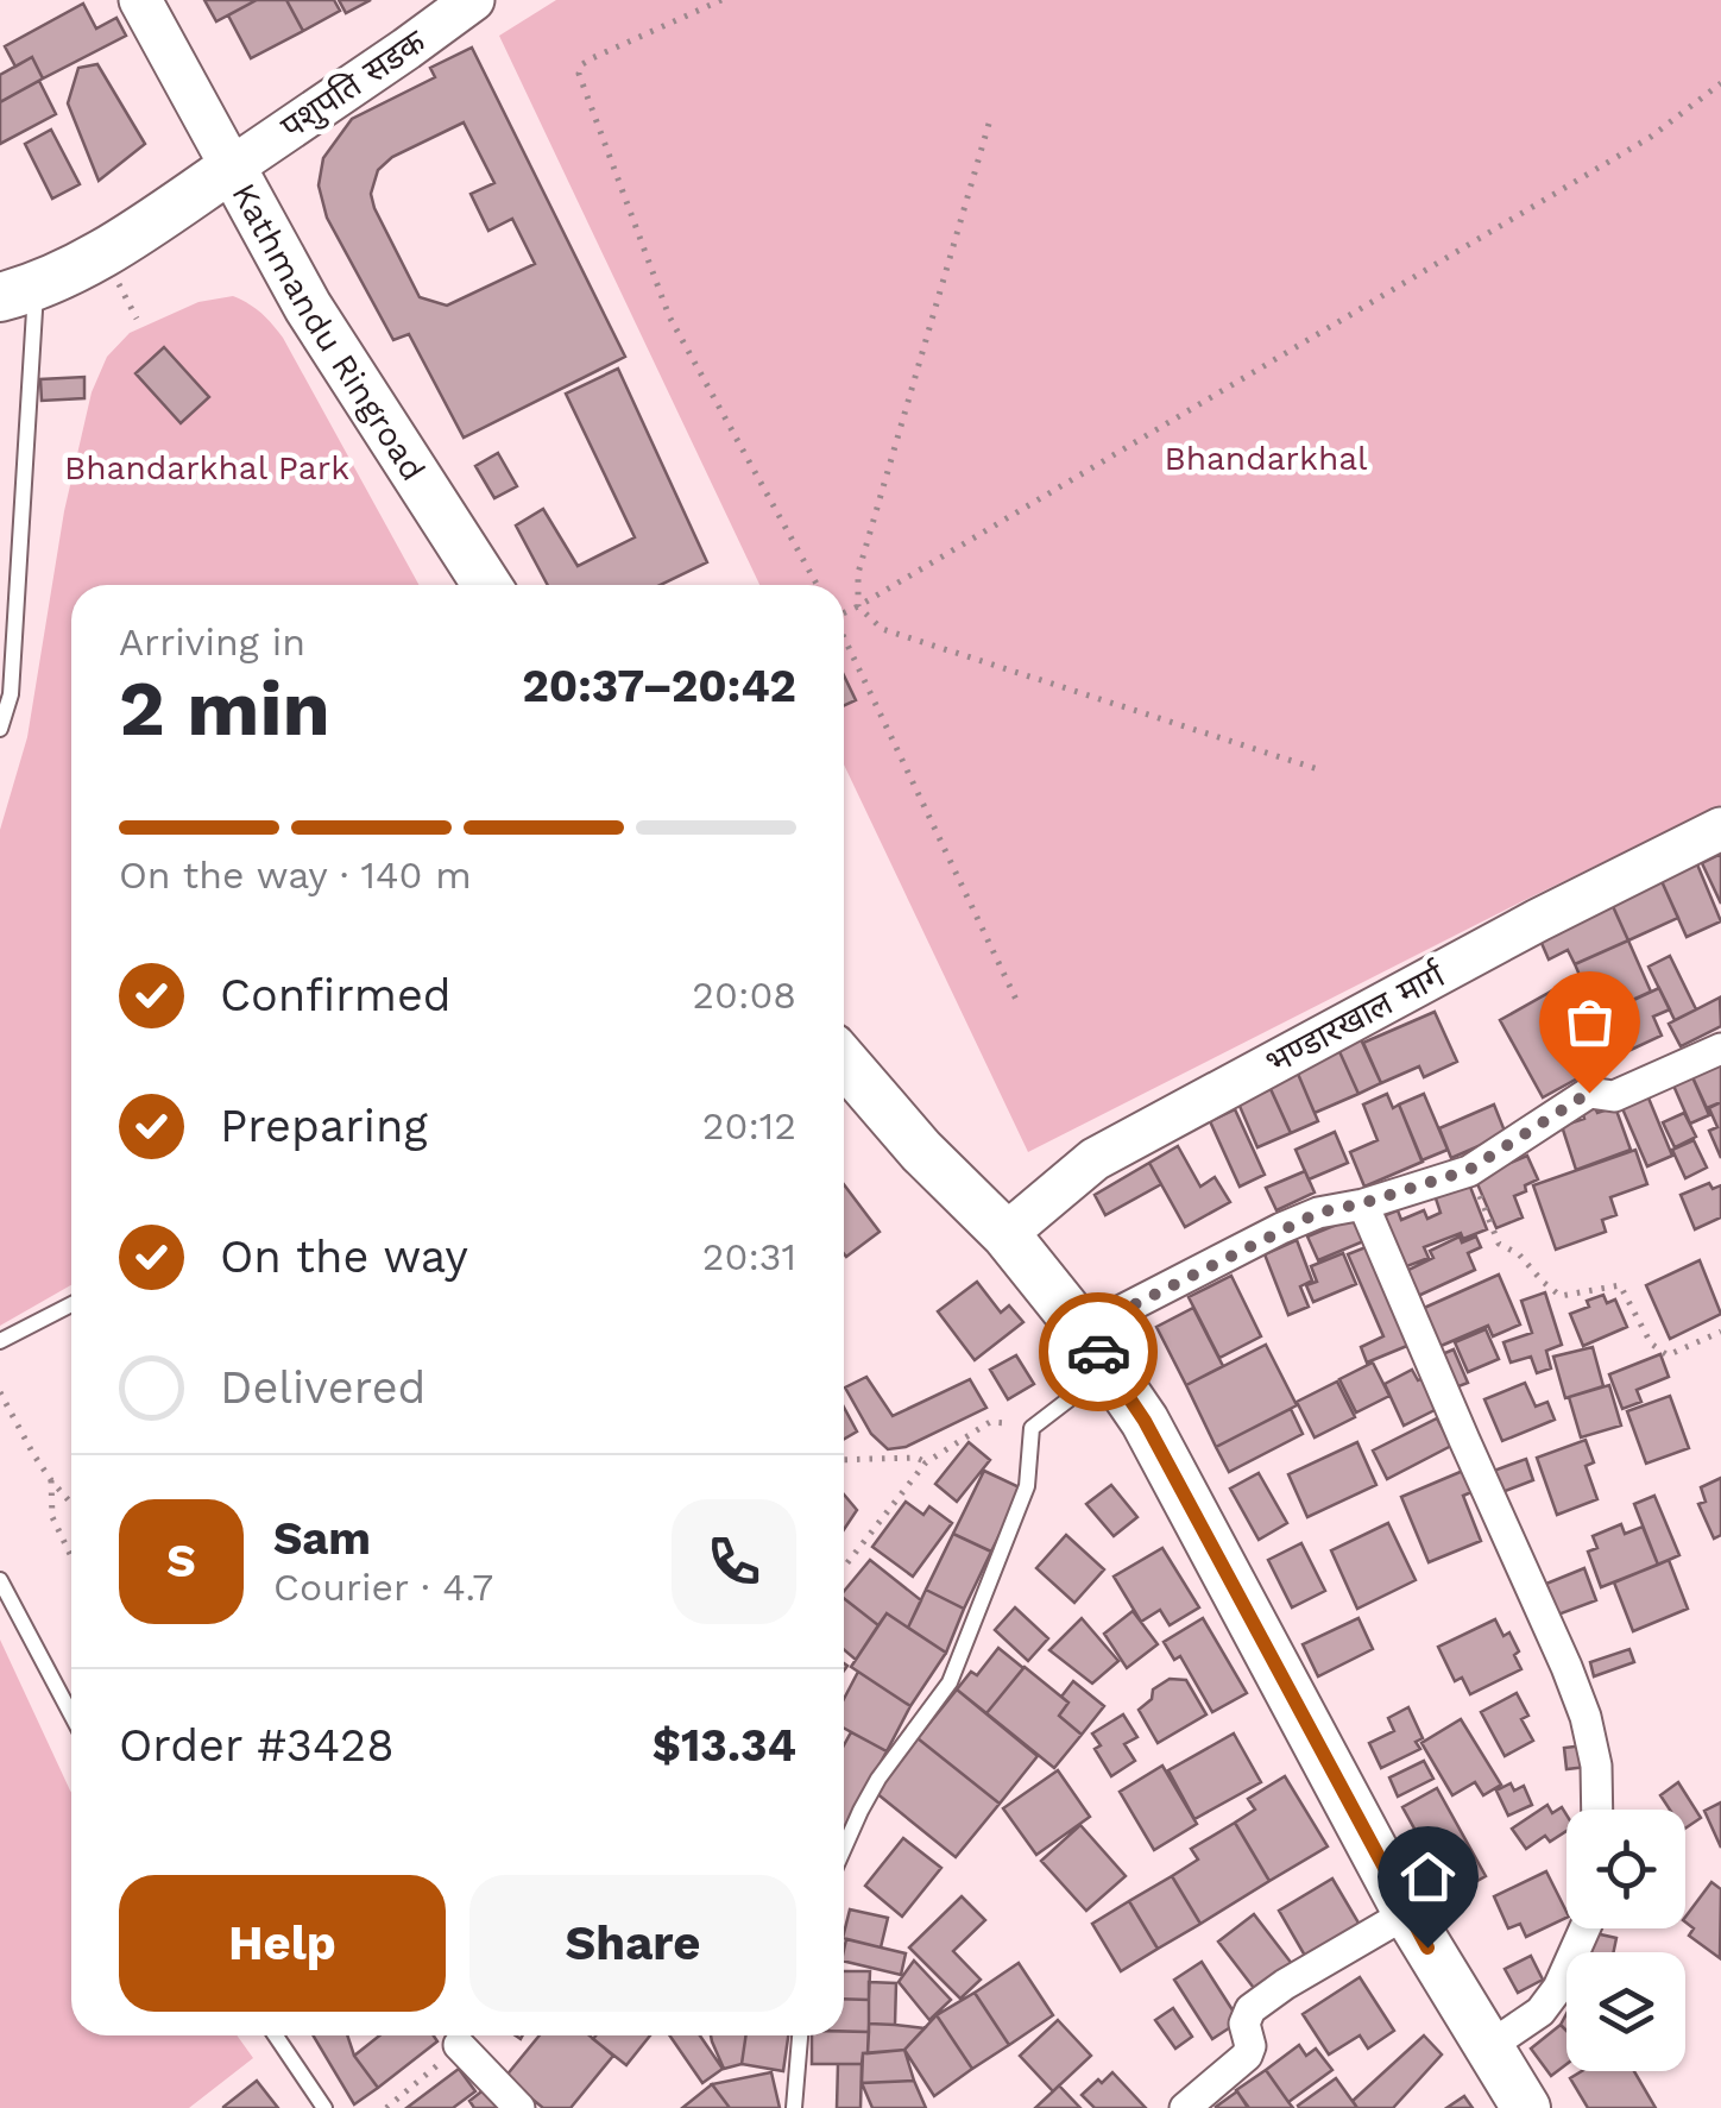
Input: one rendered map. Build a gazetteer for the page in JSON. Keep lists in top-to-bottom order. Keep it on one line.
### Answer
{"streets":{"highway":["Kathmandu Ringroad"],"main road":["पशुपति सडक","भण्डारखाल मार्ग"]},"crossings":[["पशुपति सडक","Kathmandu Ringroad"]],"parks":["Bhandarkhal","Bhandarkhal Park"],"page":{"heading":["2 min","Arriving in","20:37–20:42"],"panel":["Sam","Courier · 4.7","Order #3428","$13.34"],"bar":"On the way · 140 m","list":[["Confirmed","20:08"],["Preparing","20:12"],["On the way","20:31"],"Delivered"],"round":"S","buttons":["Help","Share"]}}
